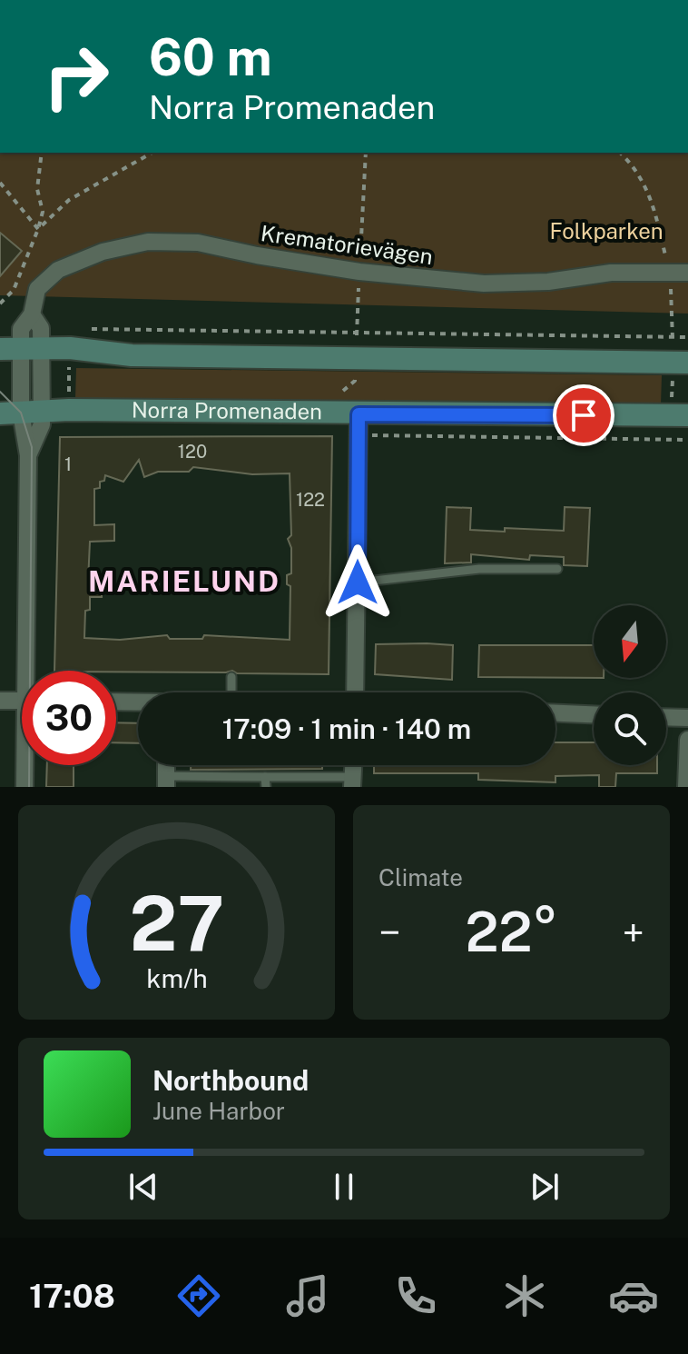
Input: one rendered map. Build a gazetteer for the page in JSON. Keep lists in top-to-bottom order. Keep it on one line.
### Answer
{"streets":{"main road":["Norra Promenaden"],"street":["Krematorievägen"]},"crossings":[["Krematorievägen","Norra Promenaden"]],"districts":["MARIELUND"],"parks":["Folkparken"],"house_numbers":["120","1","122"],"north":"bottom","page":{"turn":["60 m","Norra Promenaden"],"limit":"30","trip":"17:09 · 1 min · 140 m","tile":"Climate","heat":["−","22°","+"],"song":["Northbound","June Harbor"],"tabs":"17:08","gauge":["27","km/h"]}}
